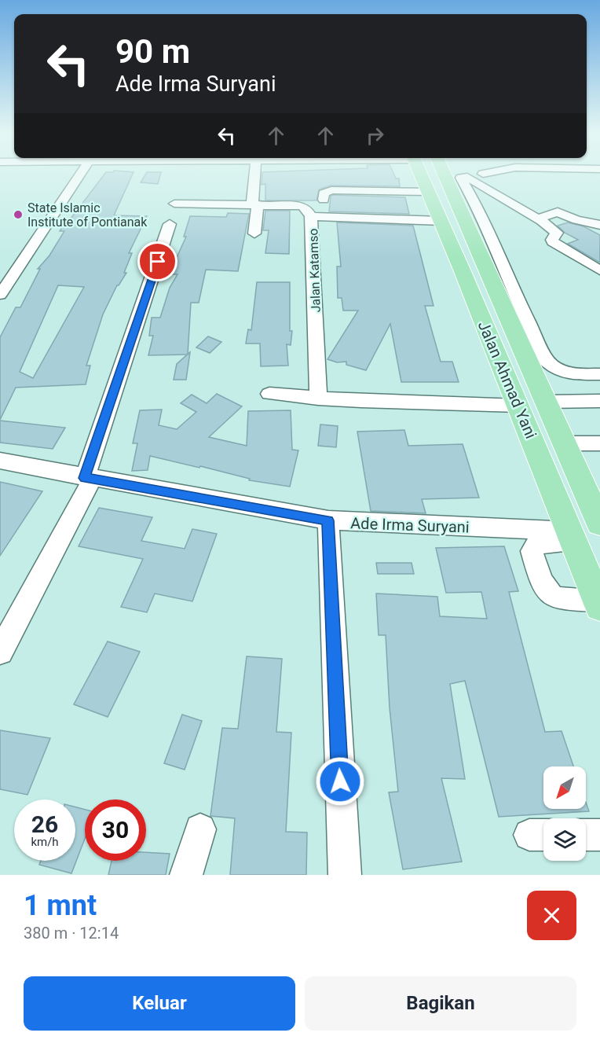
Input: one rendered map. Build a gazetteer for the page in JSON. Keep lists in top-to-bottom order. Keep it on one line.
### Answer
{"streets":{"main road":["Jalan Ahmad Yani"],"street":["Jalan Katamso","Ade Irma Suryani"]},"crossings":[["Jalan Katamso","Jalan Ahmad Yani"],["Jalan Ahmad Yani","Ade Irma Suryani"]],"places":["State Islamic Institute of Pontianak"],"north":"bottom left","page":{"turn":["90 m","Ade Irma Suryani"],"speed":"26 km/h","limit":"30","heading":["1 mnt","380 m · 12:14"],"buttons":["Keluar","Bagikan"]}}
